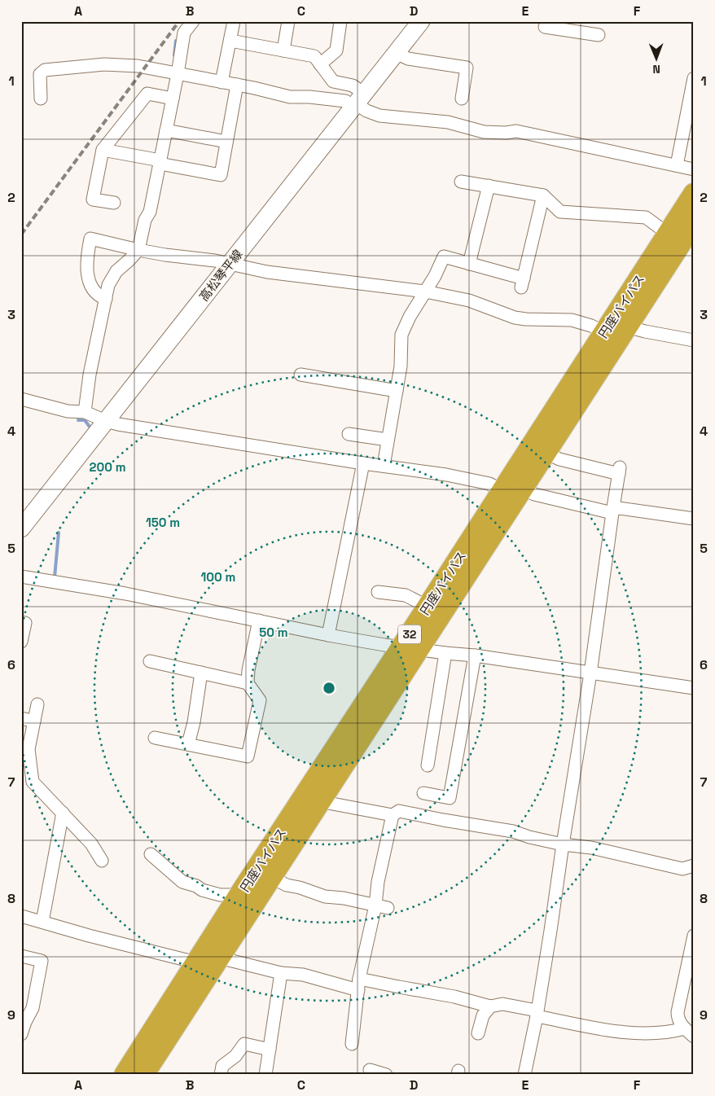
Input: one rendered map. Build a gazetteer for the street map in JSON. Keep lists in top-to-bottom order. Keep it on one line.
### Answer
{"streets":{"highway":["円座バイパス","32"],"main road":["高松琴平線"]},"north":"bottom","grid":{"columns":["A","B","C","D","E","F"],"rows":["1","2","3","4","5","6","7","8","9"]},"rings":["200 m","150 m","100 m","50 m"]}
